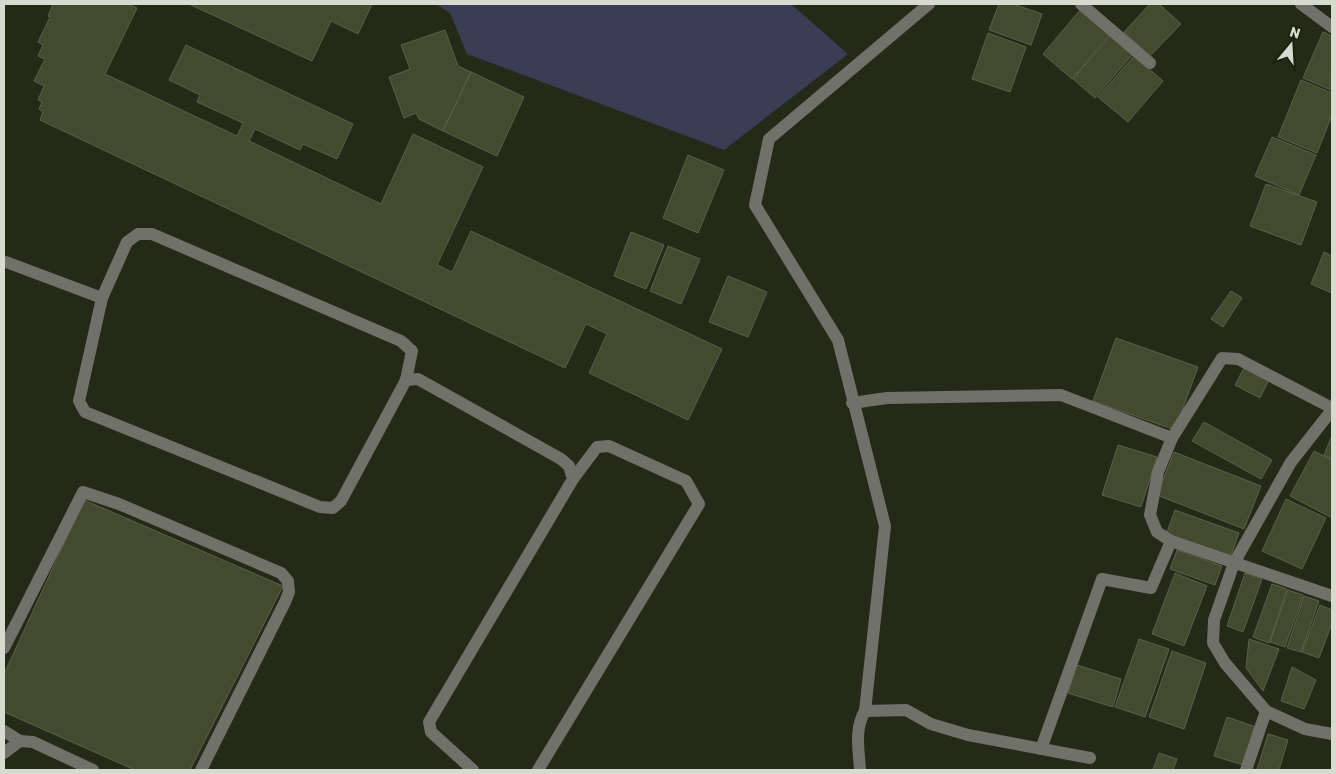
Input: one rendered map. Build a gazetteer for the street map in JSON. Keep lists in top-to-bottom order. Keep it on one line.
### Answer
{"north":"top"}
